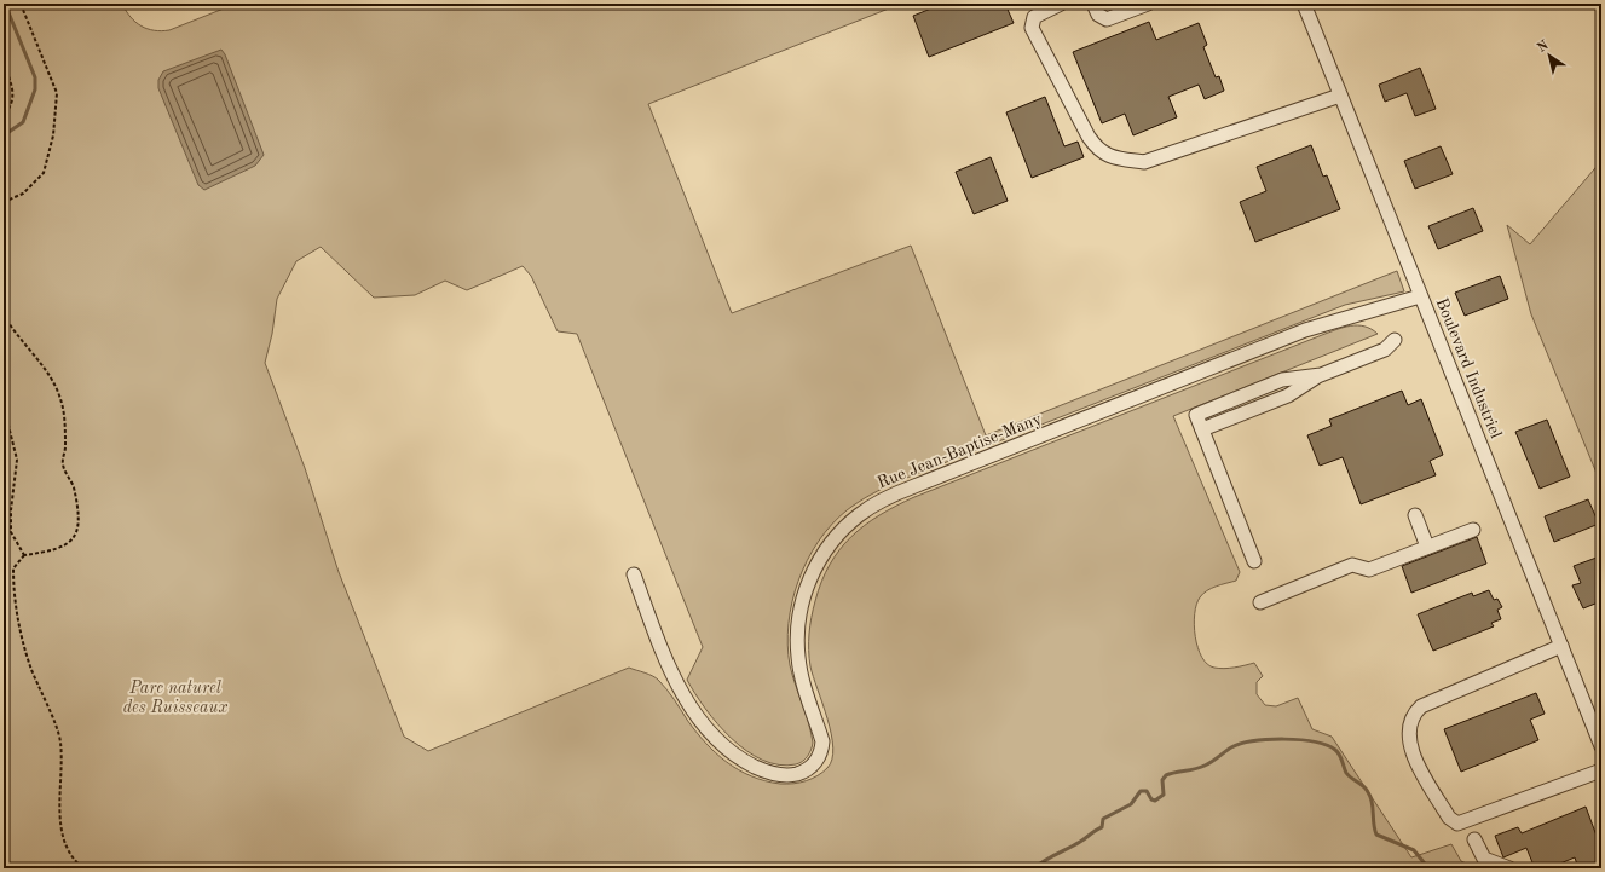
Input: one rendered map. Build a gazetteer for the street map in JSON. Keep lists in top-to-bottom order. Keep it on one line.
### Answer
{"streets":{"street":["Boulevard Industriel","Rue Jean-Baptise-Many"]},"crossings":[["Boulevard Industriel","Rue Jean-Baptise-Many"]],"parks":["Parc naturel des Ruisseaux"],"north":"top left"}
